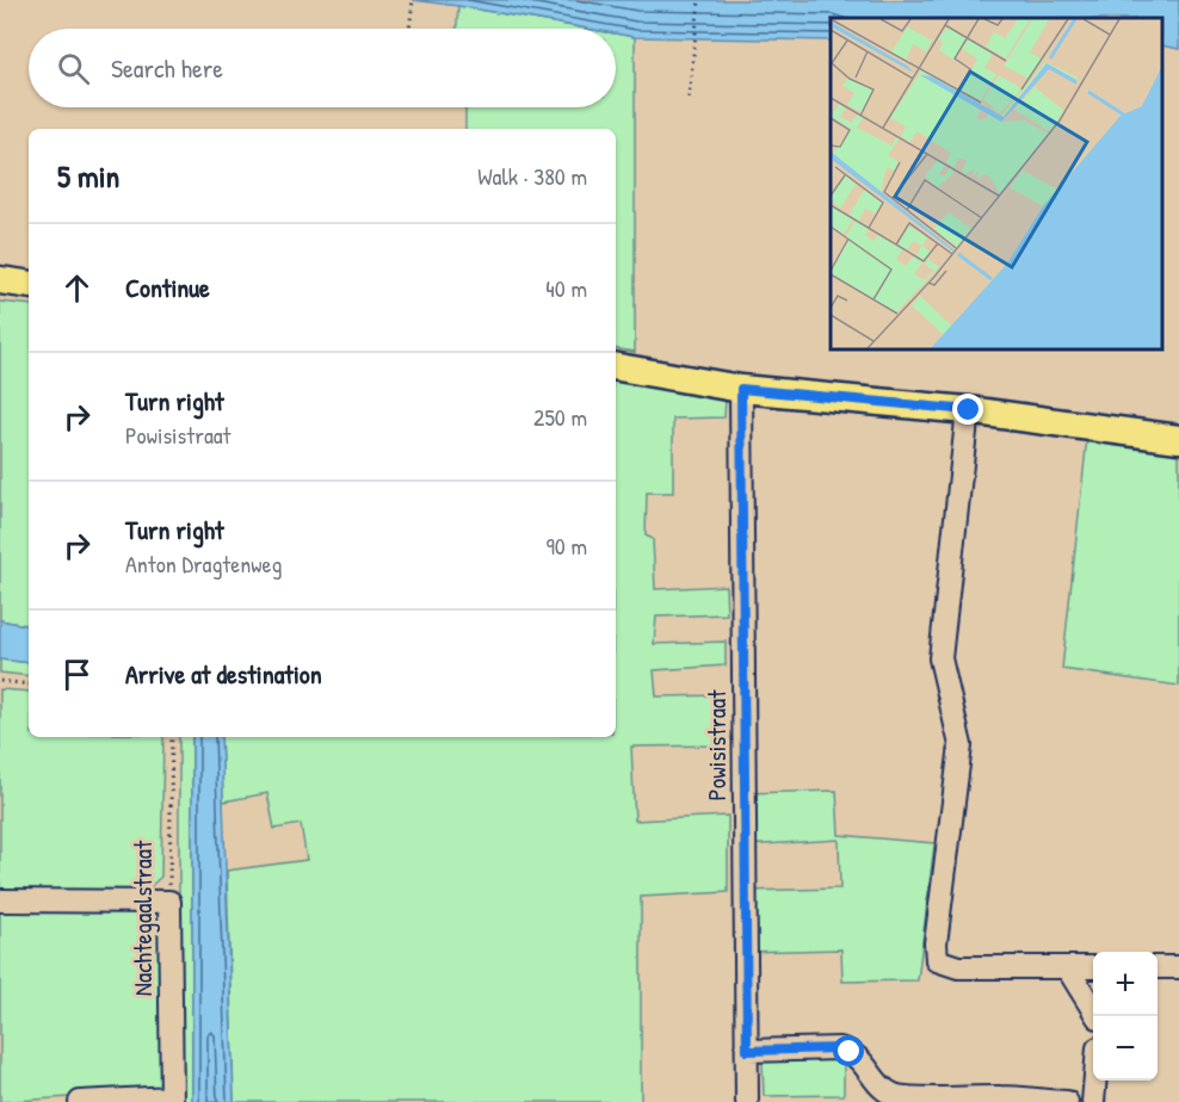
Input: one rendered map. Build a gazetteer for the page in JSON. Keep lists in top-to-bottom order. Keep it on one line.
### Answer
{"streets":{"street":["Powisistraat","Nachtegaalstraat"]},"page":{"search":"Search here","heading":["5 min","Walk · 380 m"],"list":[["Continue","40 m"],["Turn right","Powisistraat","250 m"],["Turn right","Anton Dragtenweg","90 m"],"Arrive at destination"],"map_buttons":["+","−"]}}
